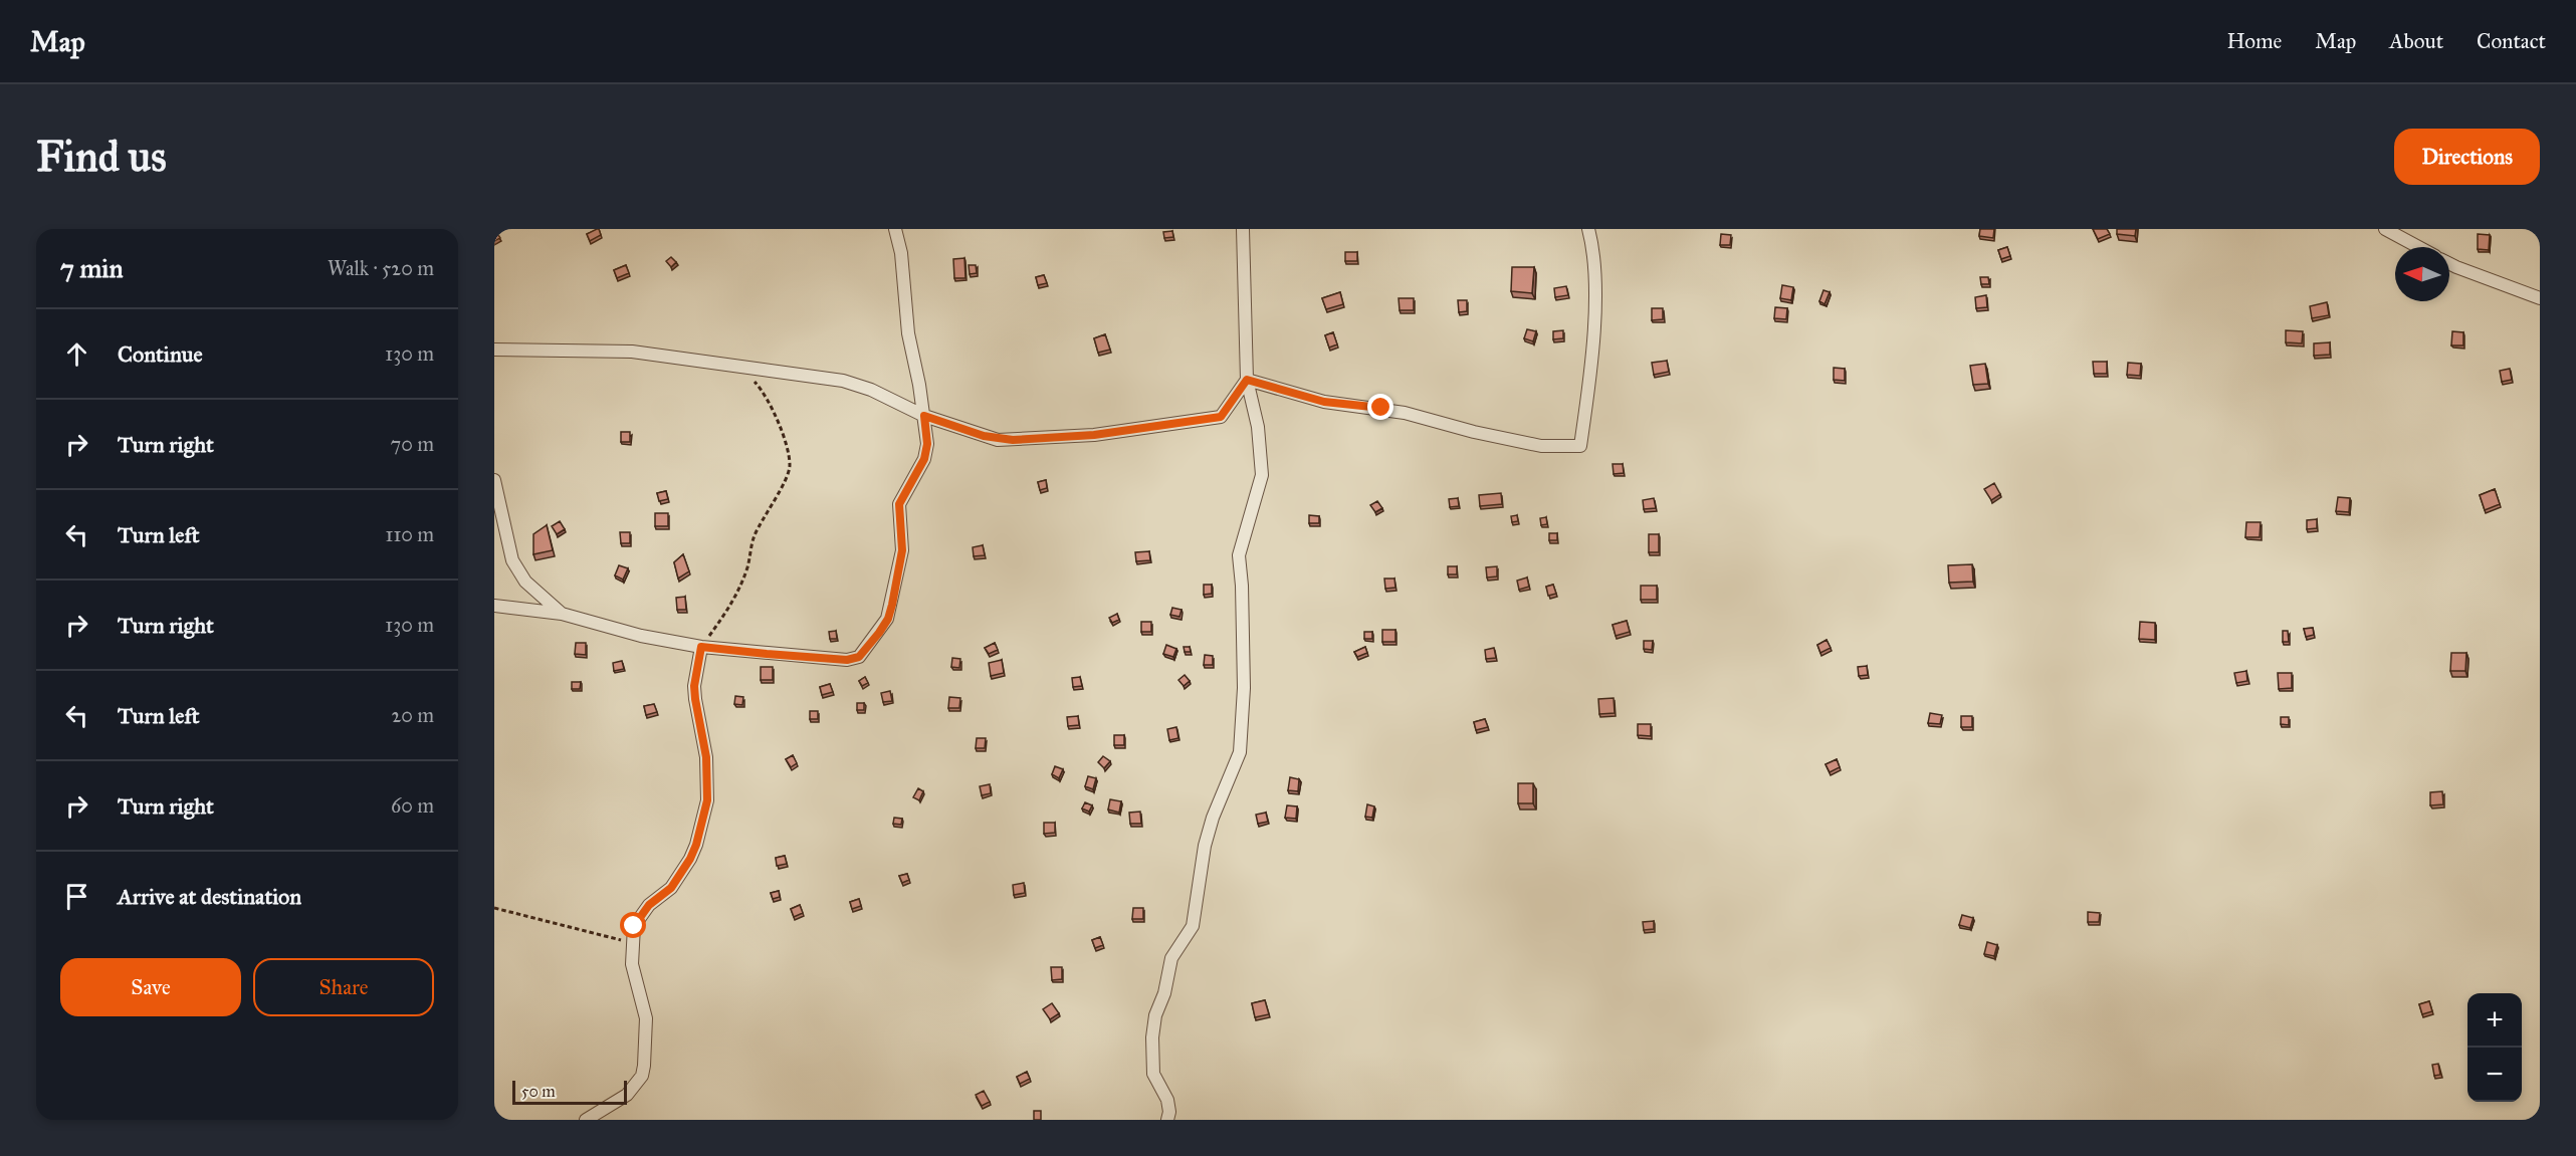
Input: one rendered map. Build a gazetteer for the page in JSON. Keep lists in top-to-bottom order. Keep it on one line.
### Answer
{"scale_bar":"50 m","north":"left","page":{"header":"Map","nav":["Home","Map","About","Contact"],"buttons":["Directions",["Save","Share"]],"title":"Find us","heading":["7 min","Walk · 520 m"],"list":[["Continue","130 m"],["Turn right","70 m"],["Turn left","110 m"],["Turn right","130 m"],["Turn left","20 m"],["Turn right","60 m"],"Arrive at destination"],"map_buttons":["+","−"],"scale":"50 m"}}
